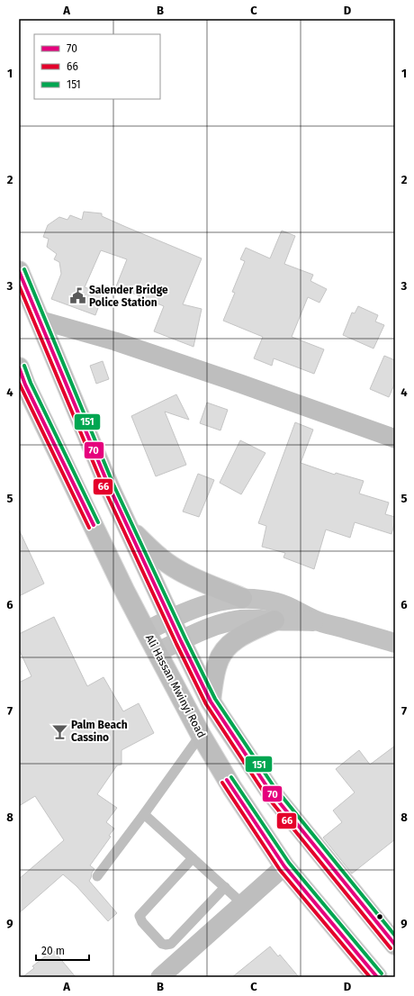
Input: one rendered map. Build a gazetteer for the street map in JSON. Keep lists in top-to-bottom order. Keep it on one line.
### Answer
{"streets":{"highway":["Ali Hassan Mwinyi Road"]},"places":{"public building":["Salender Bridge Police Station"],"bar":["Palm Beach Cassino"]},"lines":["transit line 151","transit line 70","transit line 66"],"legend":["70","66","151"],"scale_bar":"20 m","grid":{"columns":["A","B","C","D"],"rows":["1","2","3","4","5","6","7","8","9"]}}
